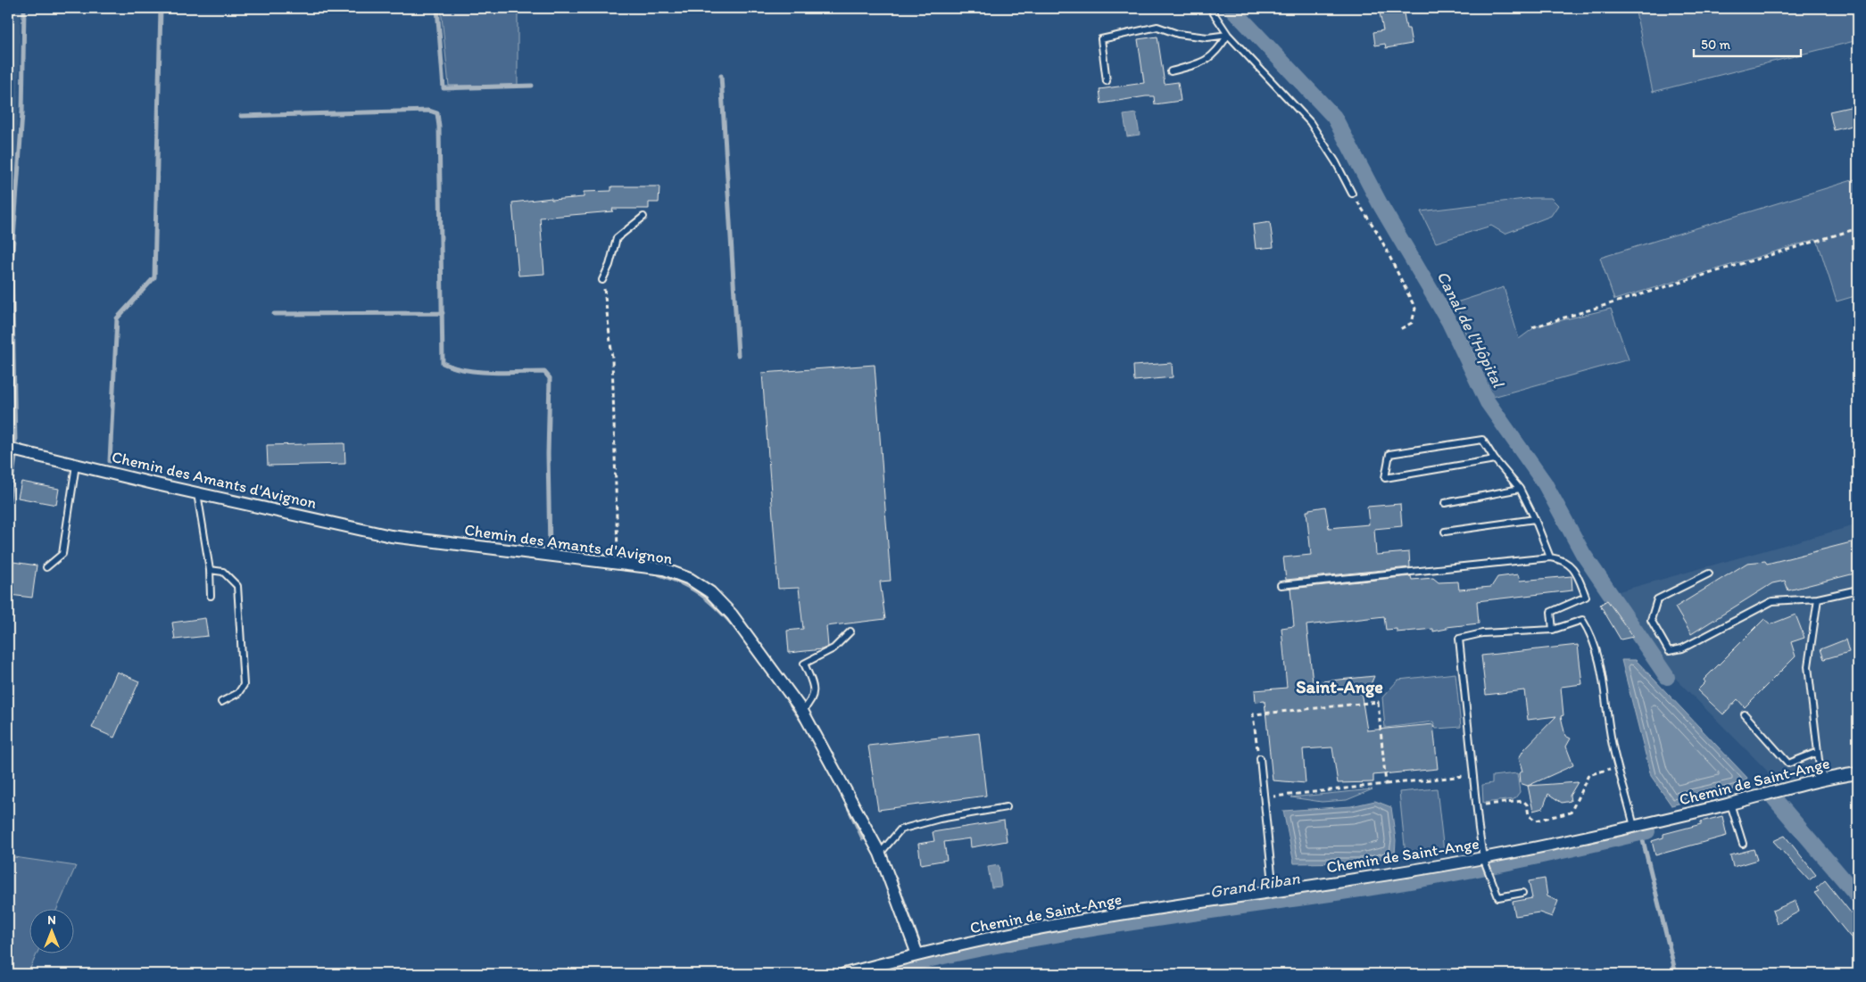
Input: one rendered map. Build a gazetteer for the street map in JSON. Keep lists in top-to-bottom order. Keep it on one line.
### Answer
{"streets":{"street":["Chemin des Amants d'Avignon","Chemin de Saint-Ange"]},"crossings":[["Chemin des Amants d'Avignon","Chemin de Saint-Ange"]],"districts":["Saint-Ange"],"water":["Canal de l'Hôpital","Grand Riban"],"scale_bar":"50 m","north":"top"}
